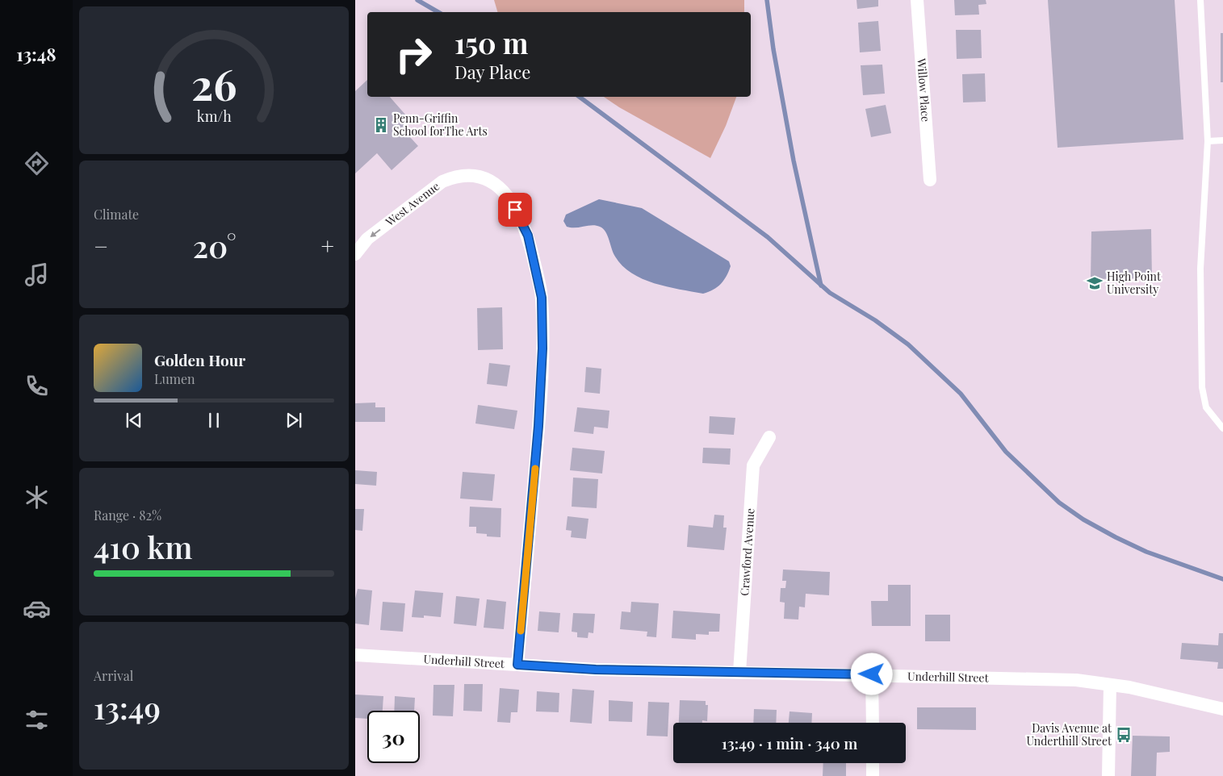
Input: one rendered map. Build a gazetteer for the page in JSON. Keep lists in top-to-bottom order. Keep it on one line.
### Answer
{"streets":{"street":["Willow Place","West Avenue","Crawford Avenue","Underhill Street"]},"crossings":[["West Avenue","Underhill Street"],["Crawford Avenue","Underhill Street"]],"places":{"building":["Penn-Griffin School forThe Arts"],"school or university":["High Point University"],"bus stop":["Davis Avenue at Underthill Street"]},"page":{"tabs":"13:48","turn":["150 m","Day Place"],"tile":["Climate",["Range · 82%","410 km"],["Arrival","13:49"]],"heat":["−","20°","+"],"song":["Golden Hour","Lumen"],"limit":"30","trip":"13:49 · 1 min · 340 m","gauge":["26","km/h"]}}
